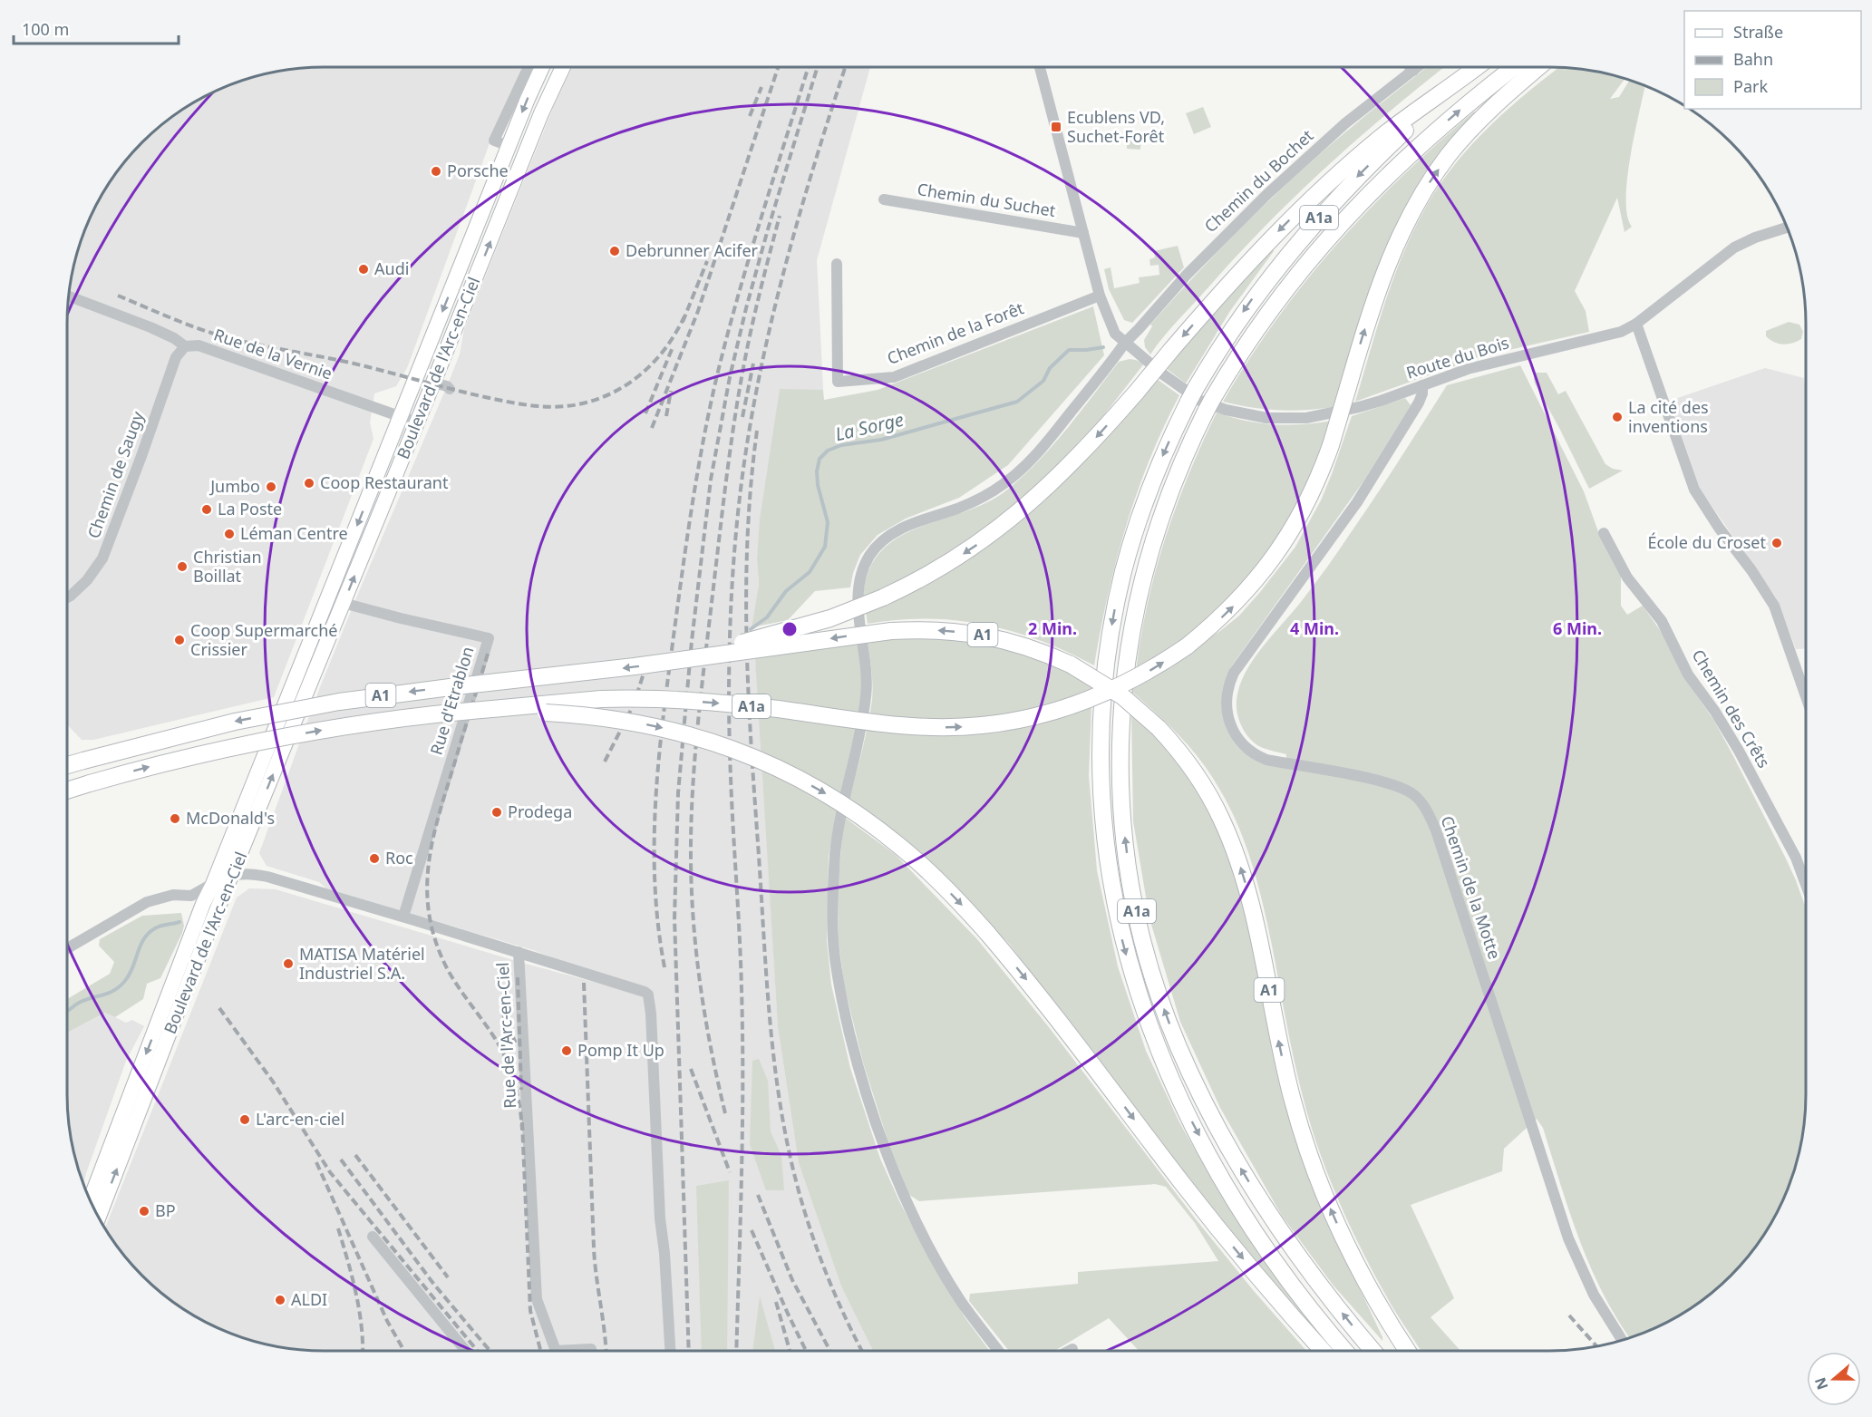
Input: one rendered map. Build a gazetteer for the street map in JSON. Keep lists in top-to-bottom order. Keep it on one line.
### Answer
{"streets":{"highway":["A1a","A1"],"main road":["Boulevard de l'Arc-en-Ciel"],"street":["Chemin du Bochet","Chemin du Suchet","Chemin de la Forêt","Rue de la Vernie","Route du Bois","Chemin de Saugy","Rue d'Etrablon","Chemin des Crêts","Chemin de la Motte","Rue de l'Arc-en-Ciel"]},"crossings":[["Chemin du Bochet","Route du Bois"],["A1a","A1"],["Rue de la Vernie","Boulevard de l'Arc-en-Ciel"],["Rue de la Vernie","Chemin de Saugy"],["Route du Bois","Chemin de la Motte"],["Boulevard de l'Arc-en-Ciel","Rue d'Etrablon"]],"water":["La Sorge"],"places":{"transit":["Ecublens VD, Suchet-Forêt"],"other":["Porsche","Debrunner Acifer","Audi","La cité des inventions","Coop Restaurant","Jumbo","La Poste","Léman Centre","École du Croset","Christian Boillat","Coop Supermarché Crissier","Prodega","McDonald's","Roc","MATISA Matériel Industriel S.A.","Pomp It Up","L'arc-en-ciel","BP","ALDI"]},"legend":["Straße","Bahn","Park"],"scale_bar":"100 m","north":"left","rings":["2 Min.","4 Min.","6 Min."]}
